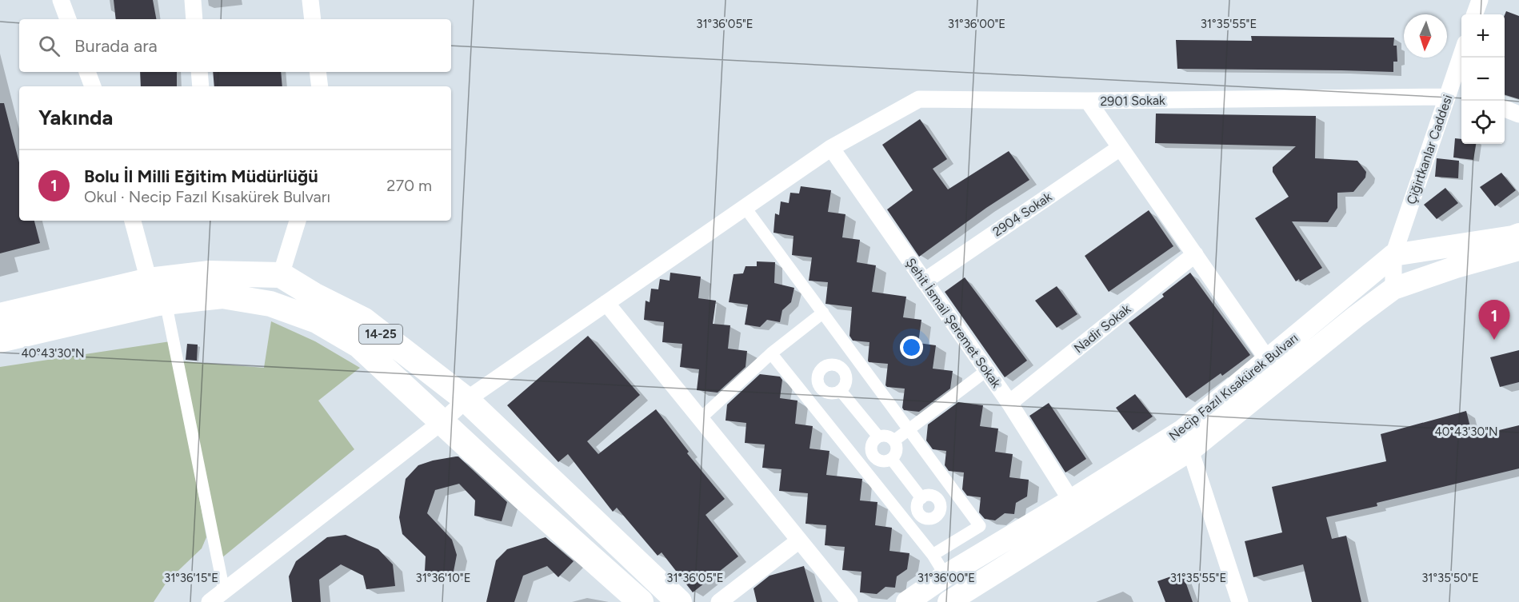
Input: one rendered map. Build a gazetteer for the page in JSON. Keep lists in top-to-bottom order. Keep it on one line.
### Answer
{"streets":{"main road":["14-25","Necip Fazıl Kısakürek Bulvarı"],"street":["2901 Sokak","Çiğirtkanlar Caddesi","2904 Sokak","Şehit İsmail Şeremet Sokak","Nadir Sokak"]},"crossings":[["2901 Sokak","Çiğirtkanlar Caddesi"],["2901 Sokak","Şehit İsmail Şeremet Sokak"],["2901 Sokak","14-25"],["Çiğirtkanlar Caddesi","Necip Fazıl Kısakürek Bulvarı"],["2904 Sokak","Şehit İsmail Şeremet Sokak"],["Şehit İsmail Şeremet Sokak","Nadir Sokak"],["Şehit İsmail Şeremet Sokak","Necip Fazıl Kısakürek Bulvarı"]],"north":"bottom","page":{"map_buttons":["+","−"],"search":"Burada ara","heading":"Yakında","list":[{"mark":"1","name":"Bolu İl Milli Eğitim Müdürlüğü","note":"Okul · Necip Fazıl Kısakürek Bulvarı","value":"270 m"}],"pins":"1"},"coordinates":["31°36'05\"E","31°36'00\"E","31°35'55\"E","40°43'30\"N","31°36'15\"E","31°36'10\"E","31°35'50\"E"]}
